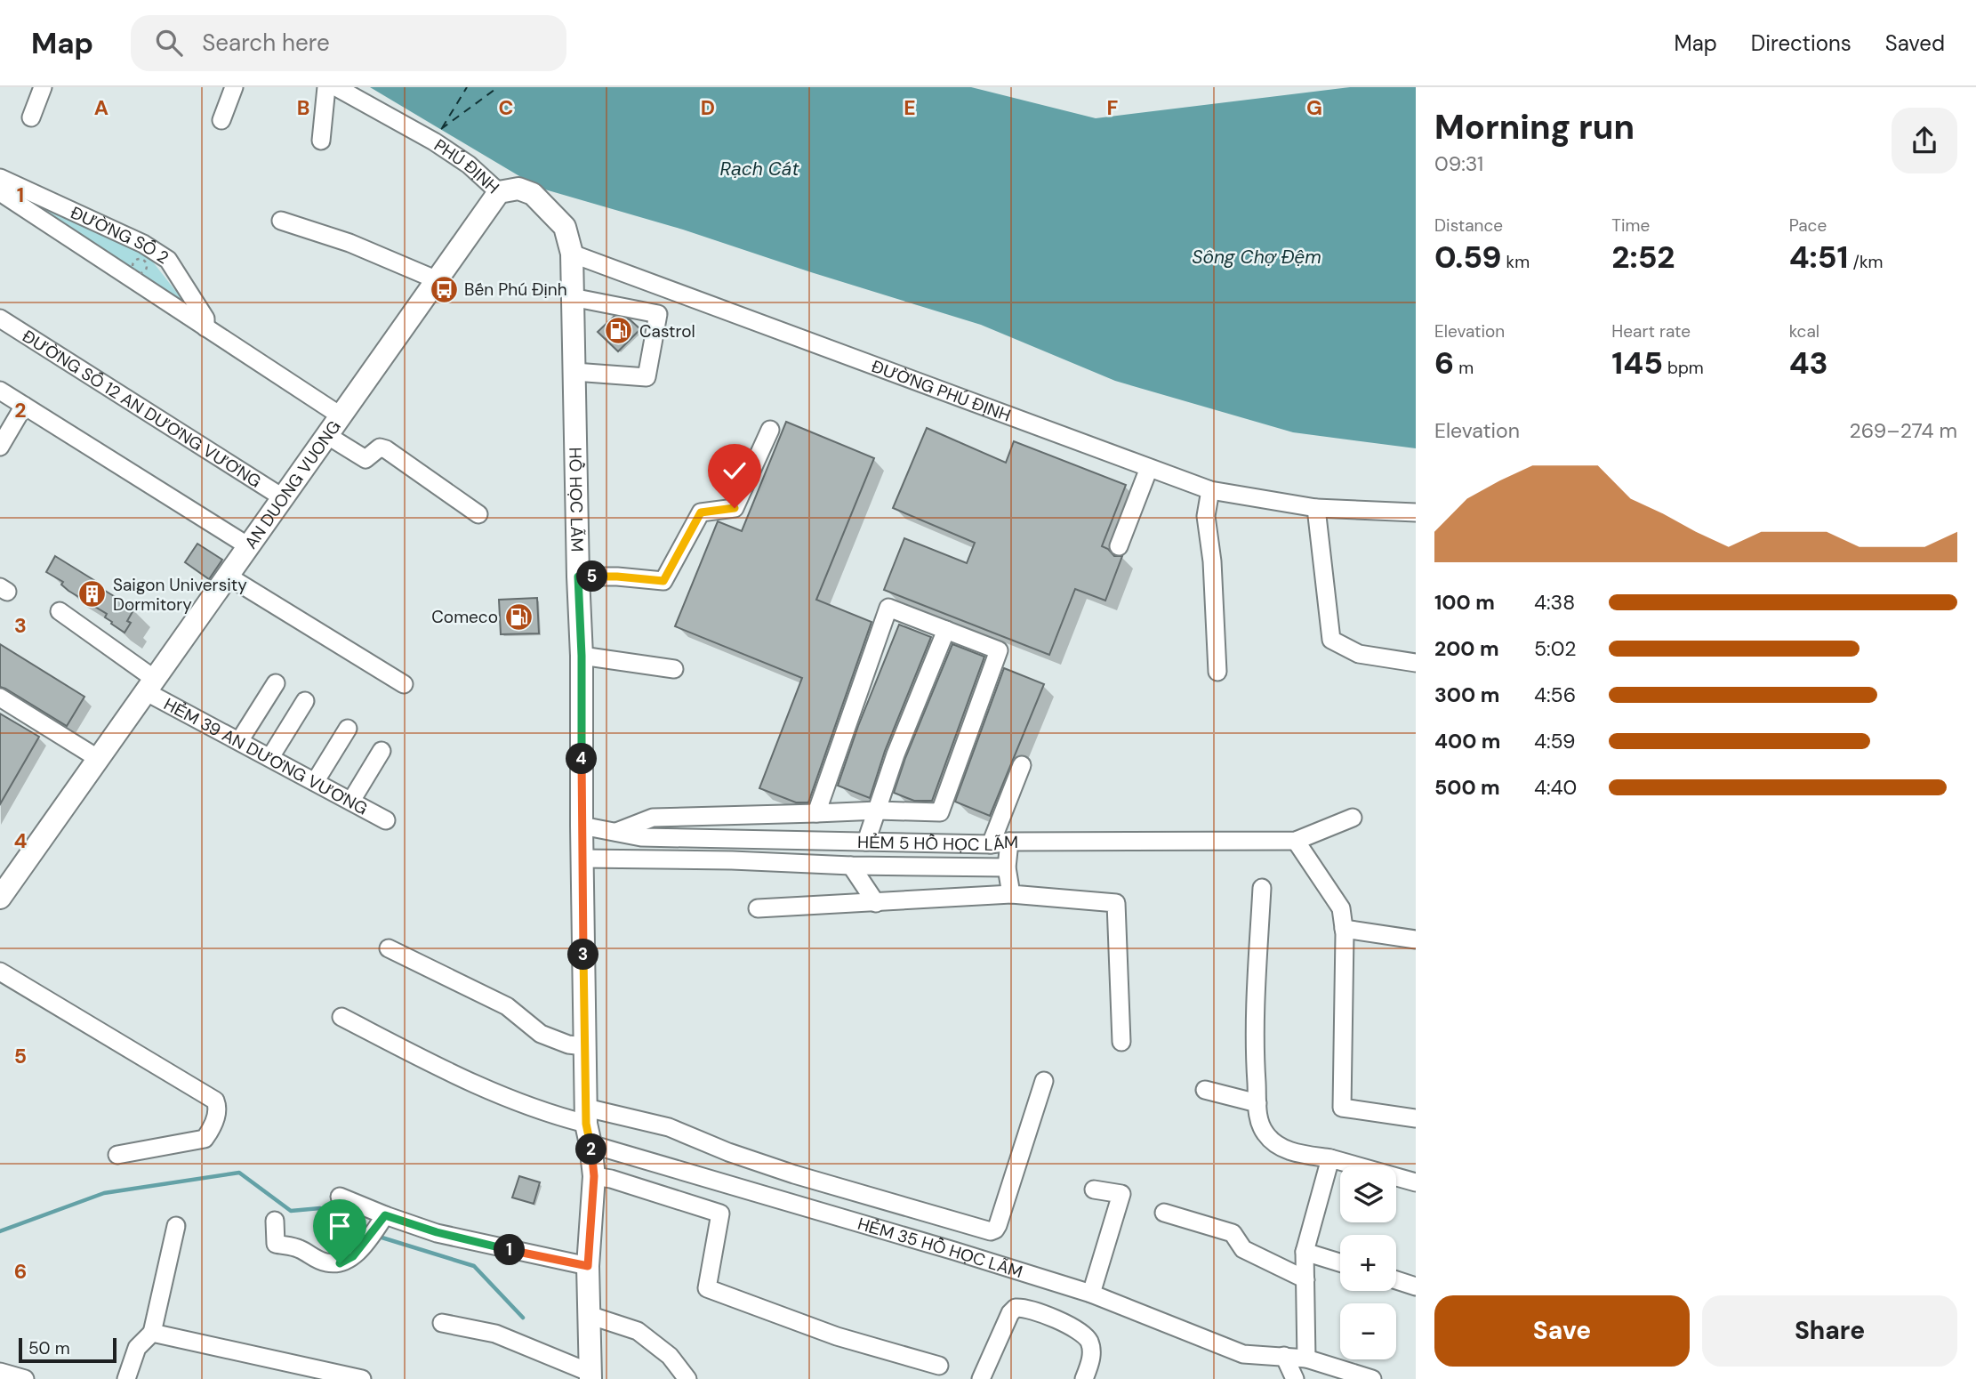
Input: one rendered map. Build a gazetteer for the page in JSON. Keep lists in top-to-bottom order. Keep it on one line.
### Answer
{"streets":{"main road":["PHÚ ĐỊNH","AN DUONG VUONG","HỒ HỌC LÃM"],"street":["ĐƯỜNG SỐ 2","ĐƯỜNG PHÚ ĐỊNH","ĐƯỜNG SỐ 12 AN DƯƠNG VƯƠNG","HẺM 39 AN DƯƠNG VƯƠNG","HẺM 5 HỒ HỌC LÃM","HẺM 35 HỒ HỌC LÃM"]},"crossings":[["PHÚ ĐỊNH","ĐƯỜNG PHÚ ĐỊNH"],["PHÚ ĐỊNH","AN DUONG VUONG"],["PHÚ ĐỊNH","HỒ HỌC LÃM"],["ĐƯỜNG SỐ 2","AN DUONG VUONG"],["ĐƯỜNG PHÚ ĐỊNH","HỒ HỌC LÃM"],["ĐƯỜNG SỐ 12 AN DƯƠNG VƯƠNG","AN DUONG VUONG"],["AN DUONG VUONG","HẺM 39 AN DƯƠNG VƯƠNG"],["HỒ HỌC LÃM","HẺM 5 HỒ HỌC LÃM"],["HỒ HỌC LÃM","HẺM 35 HỒ HỌC LÃM"]],"water":["Rạch Cát","Sông Chợ Đệm"],"places":{"bus stop":["Bến Phú Định"],"fuel station":["Castrol","Comeco"],"building":["Saigon University Dormitory"]},"scale_bar":"50 m","page":{"header":"Map","search":"Search here","nav":["Map","Directions","Saved"],"heading":["Morning run","09:31"],"stats":[["Distance","0.59 km"],["Time","2:52"],["Pace","4:51 /km"],["Elevation","6 m"],["Heart rate","145 bpm"],["kcal","43"]],"chart":["Elevation","269–274 m"],"pins":["5","4","3","2","1"],"list":[{"name":"100 m","note":"4:38"},{"name":"200 m","note":"5:02"},{"name":"300 m","note":"4:56"},{"name":"400 m","note":"4:59"},{"name":"500 m","note":"4:40"}],"map_buttons":["+","−"],"buttons":["Save","Share"],"scale":"50 m"},"grid":{"columns":["A","B","C","D","E","F","G"],"rows":["1","2","3","4","5","6"]}}
